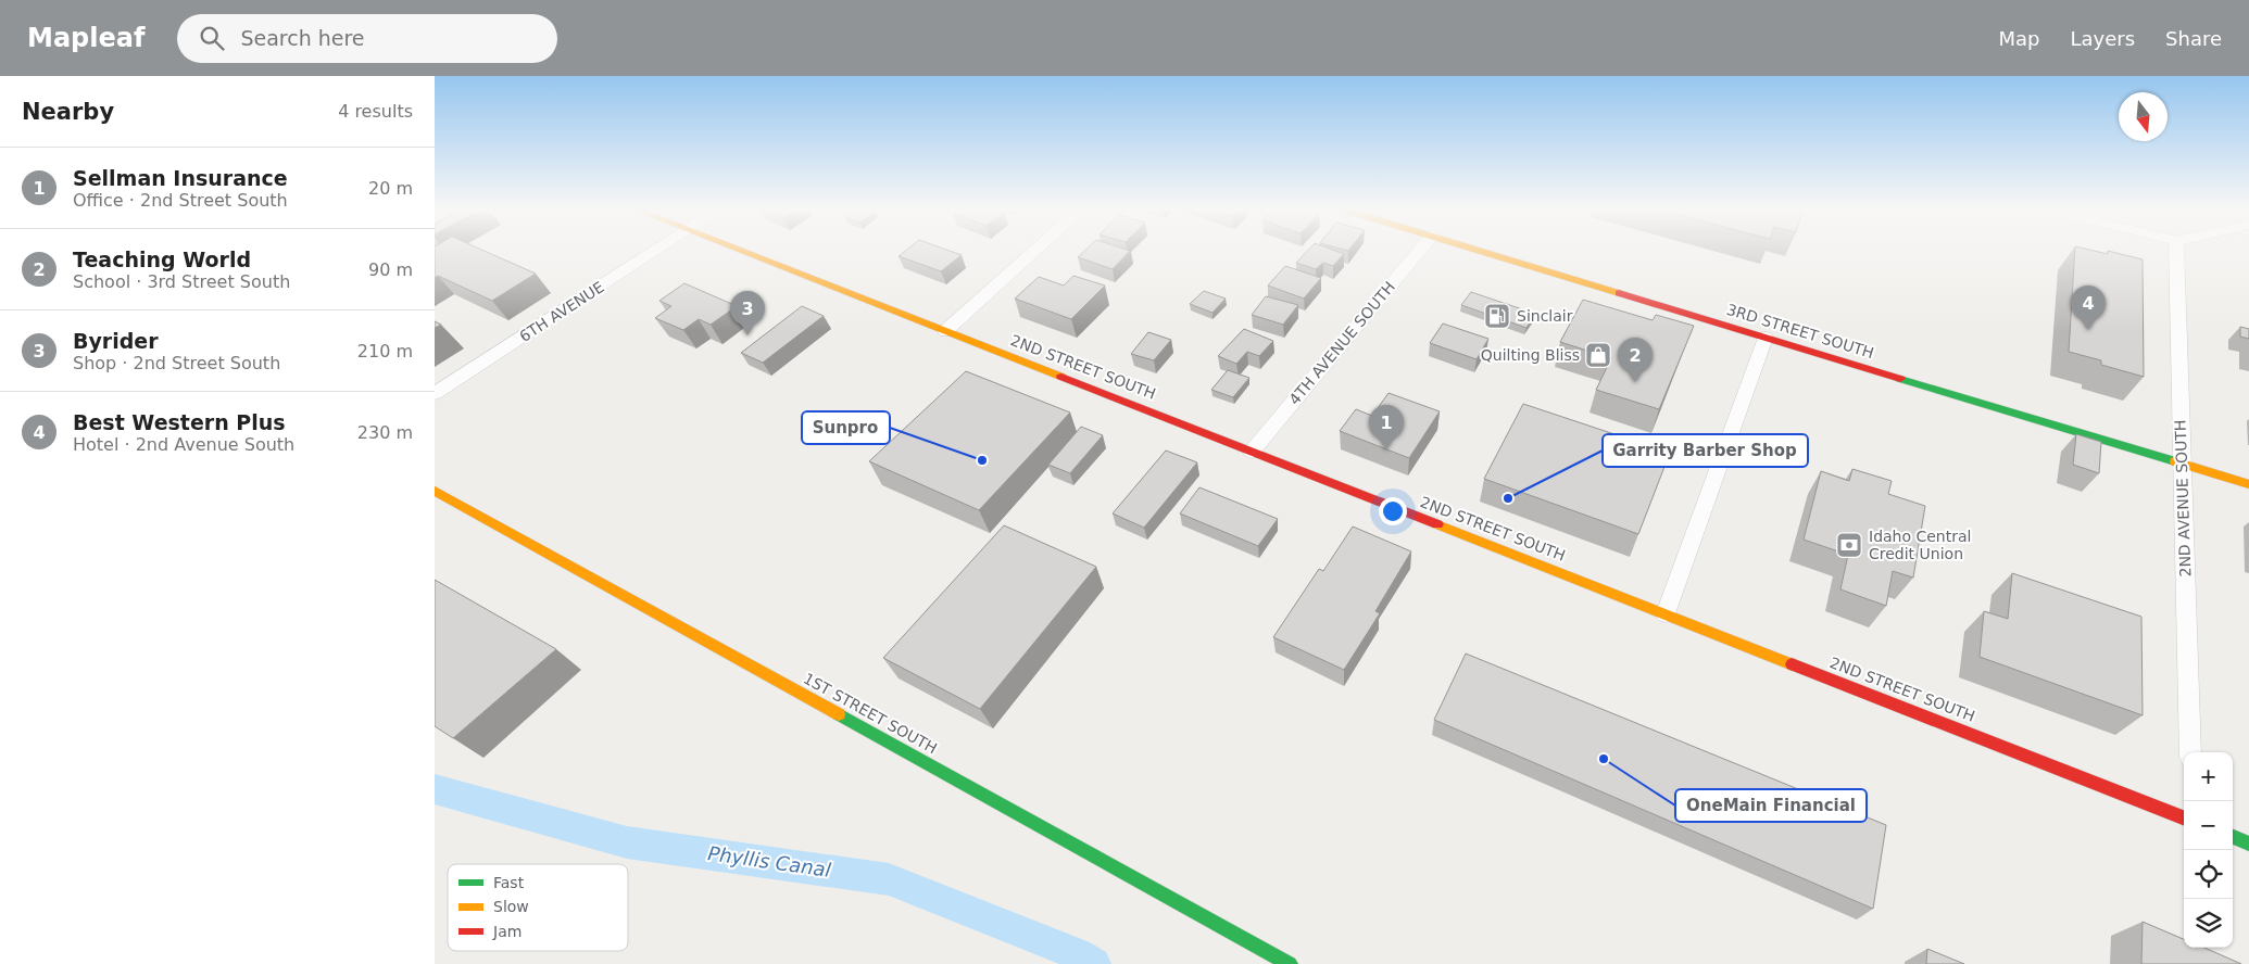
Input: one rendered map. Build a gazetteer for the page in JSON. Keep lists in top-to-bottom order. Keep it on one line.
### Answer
{"streets":{"main road":["3RD STREET SOUTH","2ND STREET SOUTH","1ST STREET SOUTH"],"street":["6TH AVENUE","4TH AVENUE SOUTH","2ND AVENUE SOUTH"]},"crossings":[["3RD STREET SOUTH","2ND AVENUE SOUTH"],["4TH AVENUE SOUTH","2ND STREET SOUTH"]],"water":["Phyllis Canal"],"places":{"fuel station":["Sinclair"],"shop":["Quilting Bliss"],"other":["Sunpro","Garrity Barber Shop","OneMain Financial"],"bank":["Idaho Central Credit Union"]},"legend":["Fast","Slow","Jam"],"north":"bottom","page":{"header":"Mapleaf","search":"Search here","nav":["Map","Layers","Share"],"heading":["Nearby","4 results"],"list":[{"mark":"1","name":"Sellman Insurance","note":"Office · 2nd Street South","value":"20 m"},{"mark":"2","name":"Teaching World","note":"School · 3rd Street South","value":"90 m"},{"mark":"3","name":"Byrider","note":"Shop · 2nd Street South","value":"210 m"},{"mark":"4","name":"Best Western Plus","note":"Hotel · 2nd Avenue South","value":"230 m"}],"pins":["4","3","2","1"],"map_buttons":["+","−"]}}
